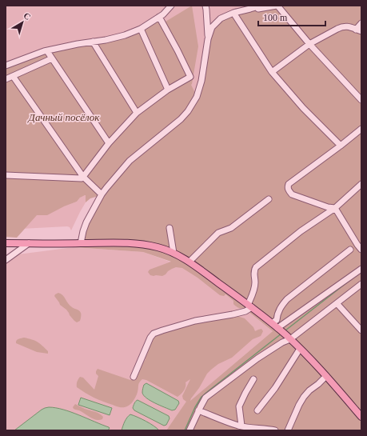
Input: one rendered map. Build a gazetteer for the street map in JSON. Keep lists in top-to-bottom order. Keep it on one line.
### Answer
{"parks":["Дачный посёлок"],"scale_bar":"100 m","north":"top right"}
